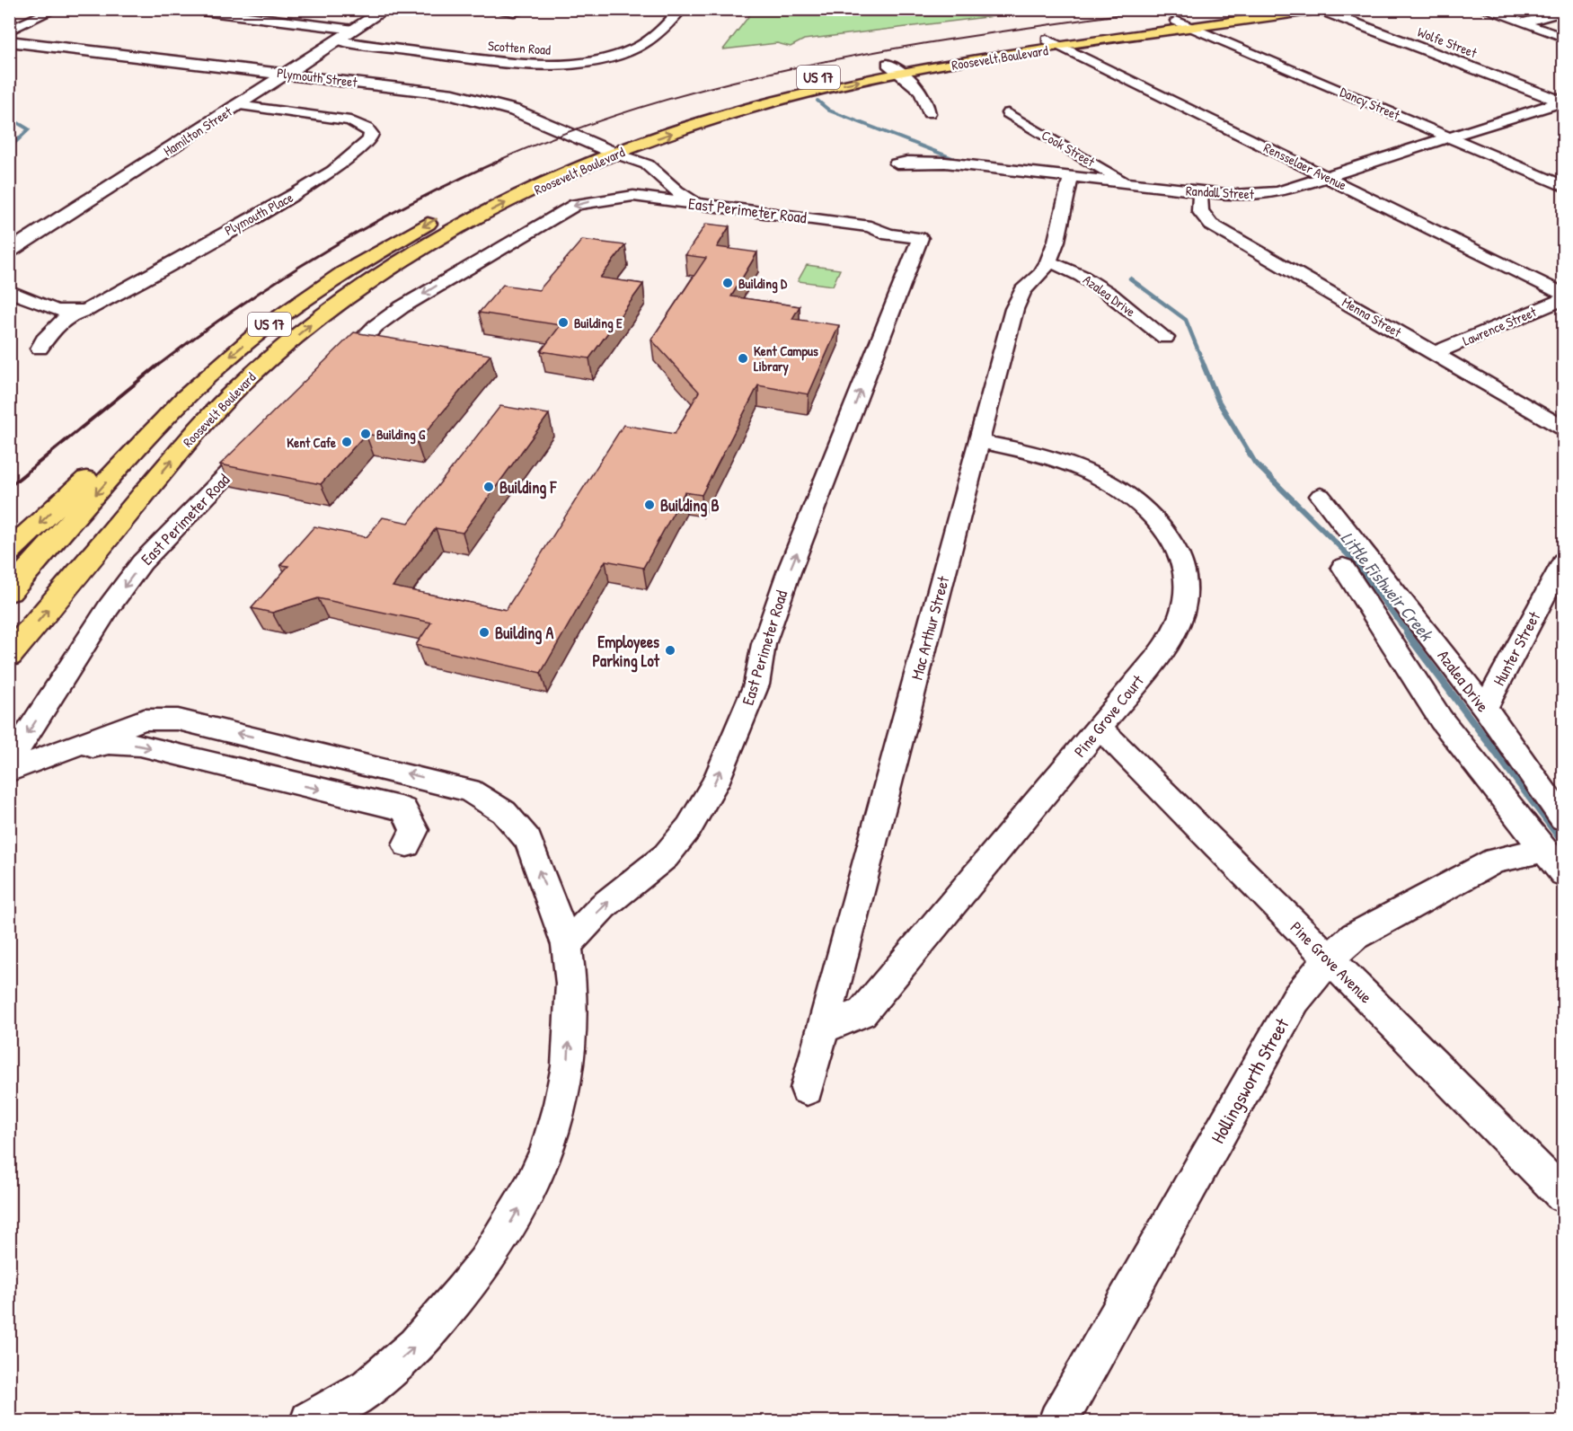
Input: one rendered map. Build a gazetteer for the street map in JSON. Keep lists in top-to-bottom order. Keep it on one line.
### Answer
{"streets":{"highway":["Roosevelt Boulevard","US 17"],"street":["Wolfe Street","Scotten Road","Plymouth Street","Dancy Street","Hamilton Street","Cook Street","Rensselaer Avenue","Randall Street","East Perimeter Road","Plymouth Place","Azalea Drive","Menna Street","Lawrence Street","Mac Arthur Street","Hunter Street","Pine Grove Court","Pine Grove Avenue","Hollingsworth Street"]},"crossings":[["Wolfe Street","Roosevelt Boulevard"],["Wolfe Street","Randall Street"],["Scotten Road","Hamilton Street"],["Roosevelt Boulevard","Plymouth Street"],["Roosevelt Boulevard","Dancy Street"],["Roosevelt Boulevard","Rensselaer Avenue"],["Plymouth Street","Hamilton Street"],["Dancy Street","Randall Street"],["Hamilton Street","Plymouth Place"],["Cook Street","Randall Street"],["Rensselaer Avenue","Randall Street"],["Randall Street","Menna Street"],["Randall Street","Mac Arthur Street"],["Azalea Drive","Mac Arthur Street"],["Azalea Drive","Hunter Street"],["Menna Street","Lawrence Street"],["Mac Arthur Street","Pine Grove Court"],["Pine Grove Court","Pine Grove Avenue"],["Pine Grove Avenue","Hollingsworth Street"]],"water":["Little Fishweir Creek"],"places":["Building D","Building E","Kent Campus Library","Building G","Kent Cafe","Building F","Building B","Building A","Employees Parking Lot"]}
